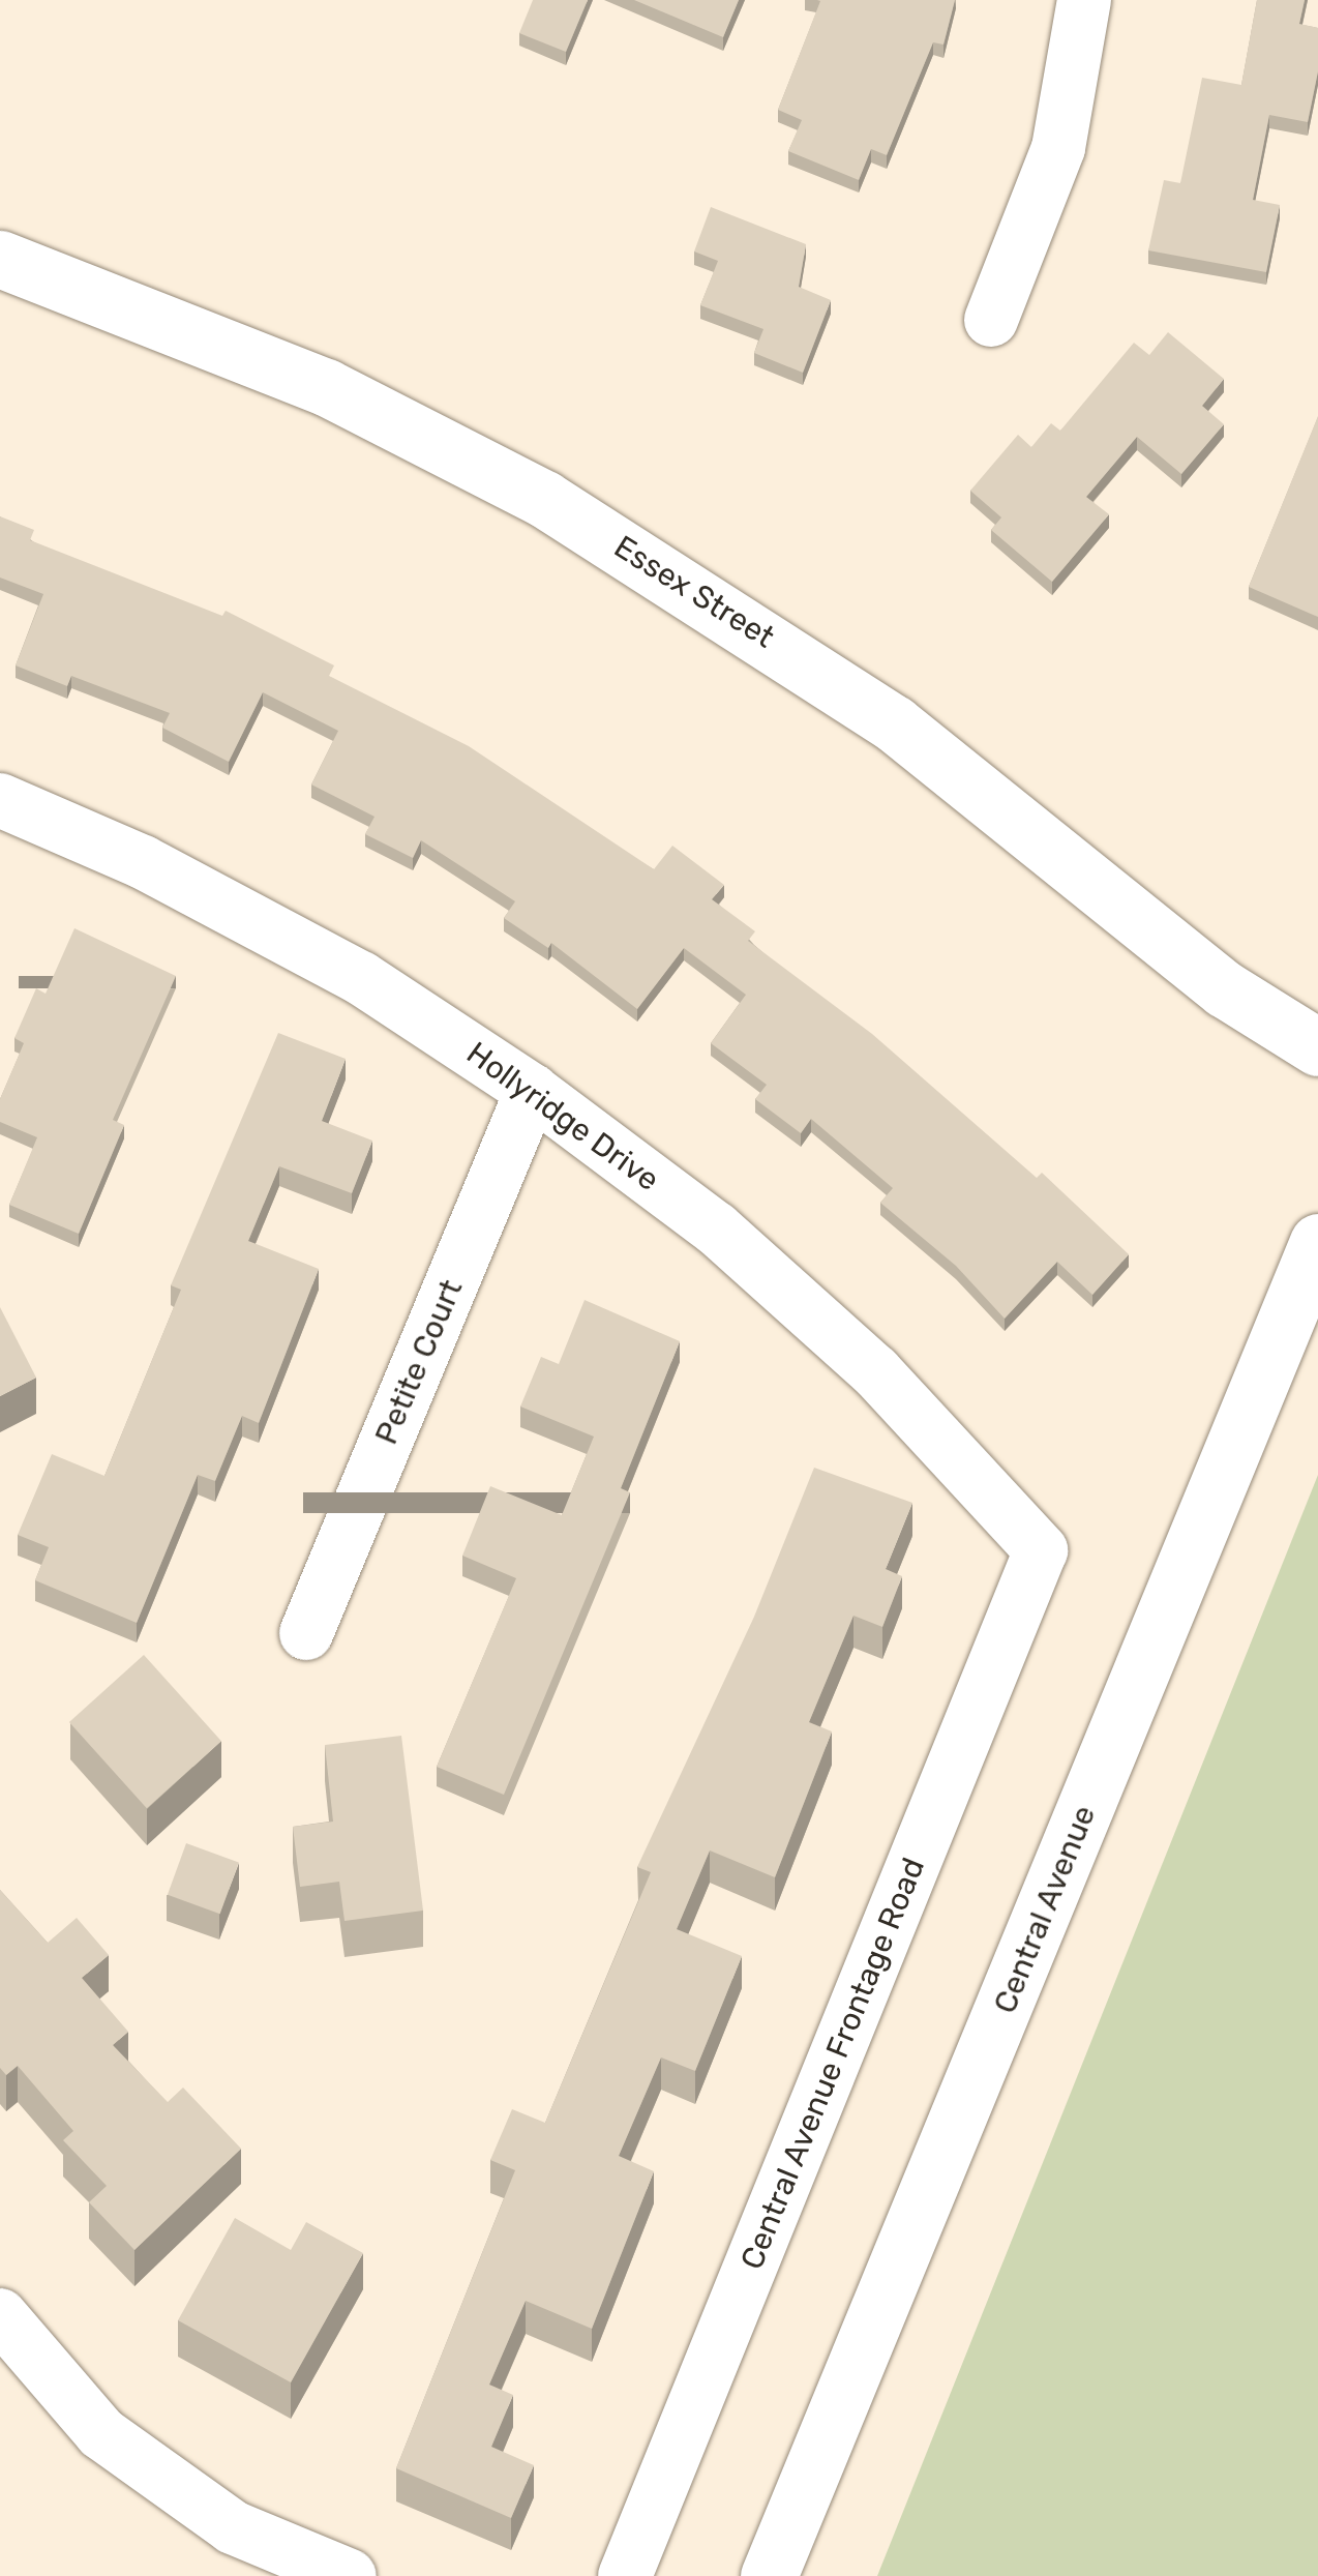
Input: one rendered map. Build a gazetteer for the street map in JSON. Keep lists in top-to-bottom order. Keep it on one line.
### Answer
{"streets":{"street":["Essex Street","Hollyridge Drive","Petite Court","Central Avenue","Central Avenue Frontage Road"]},"crossings":[["Hollyridge Drive","Petite Court"],["Hollyridge Drive","Central Avenue Frontage Road"]]}
